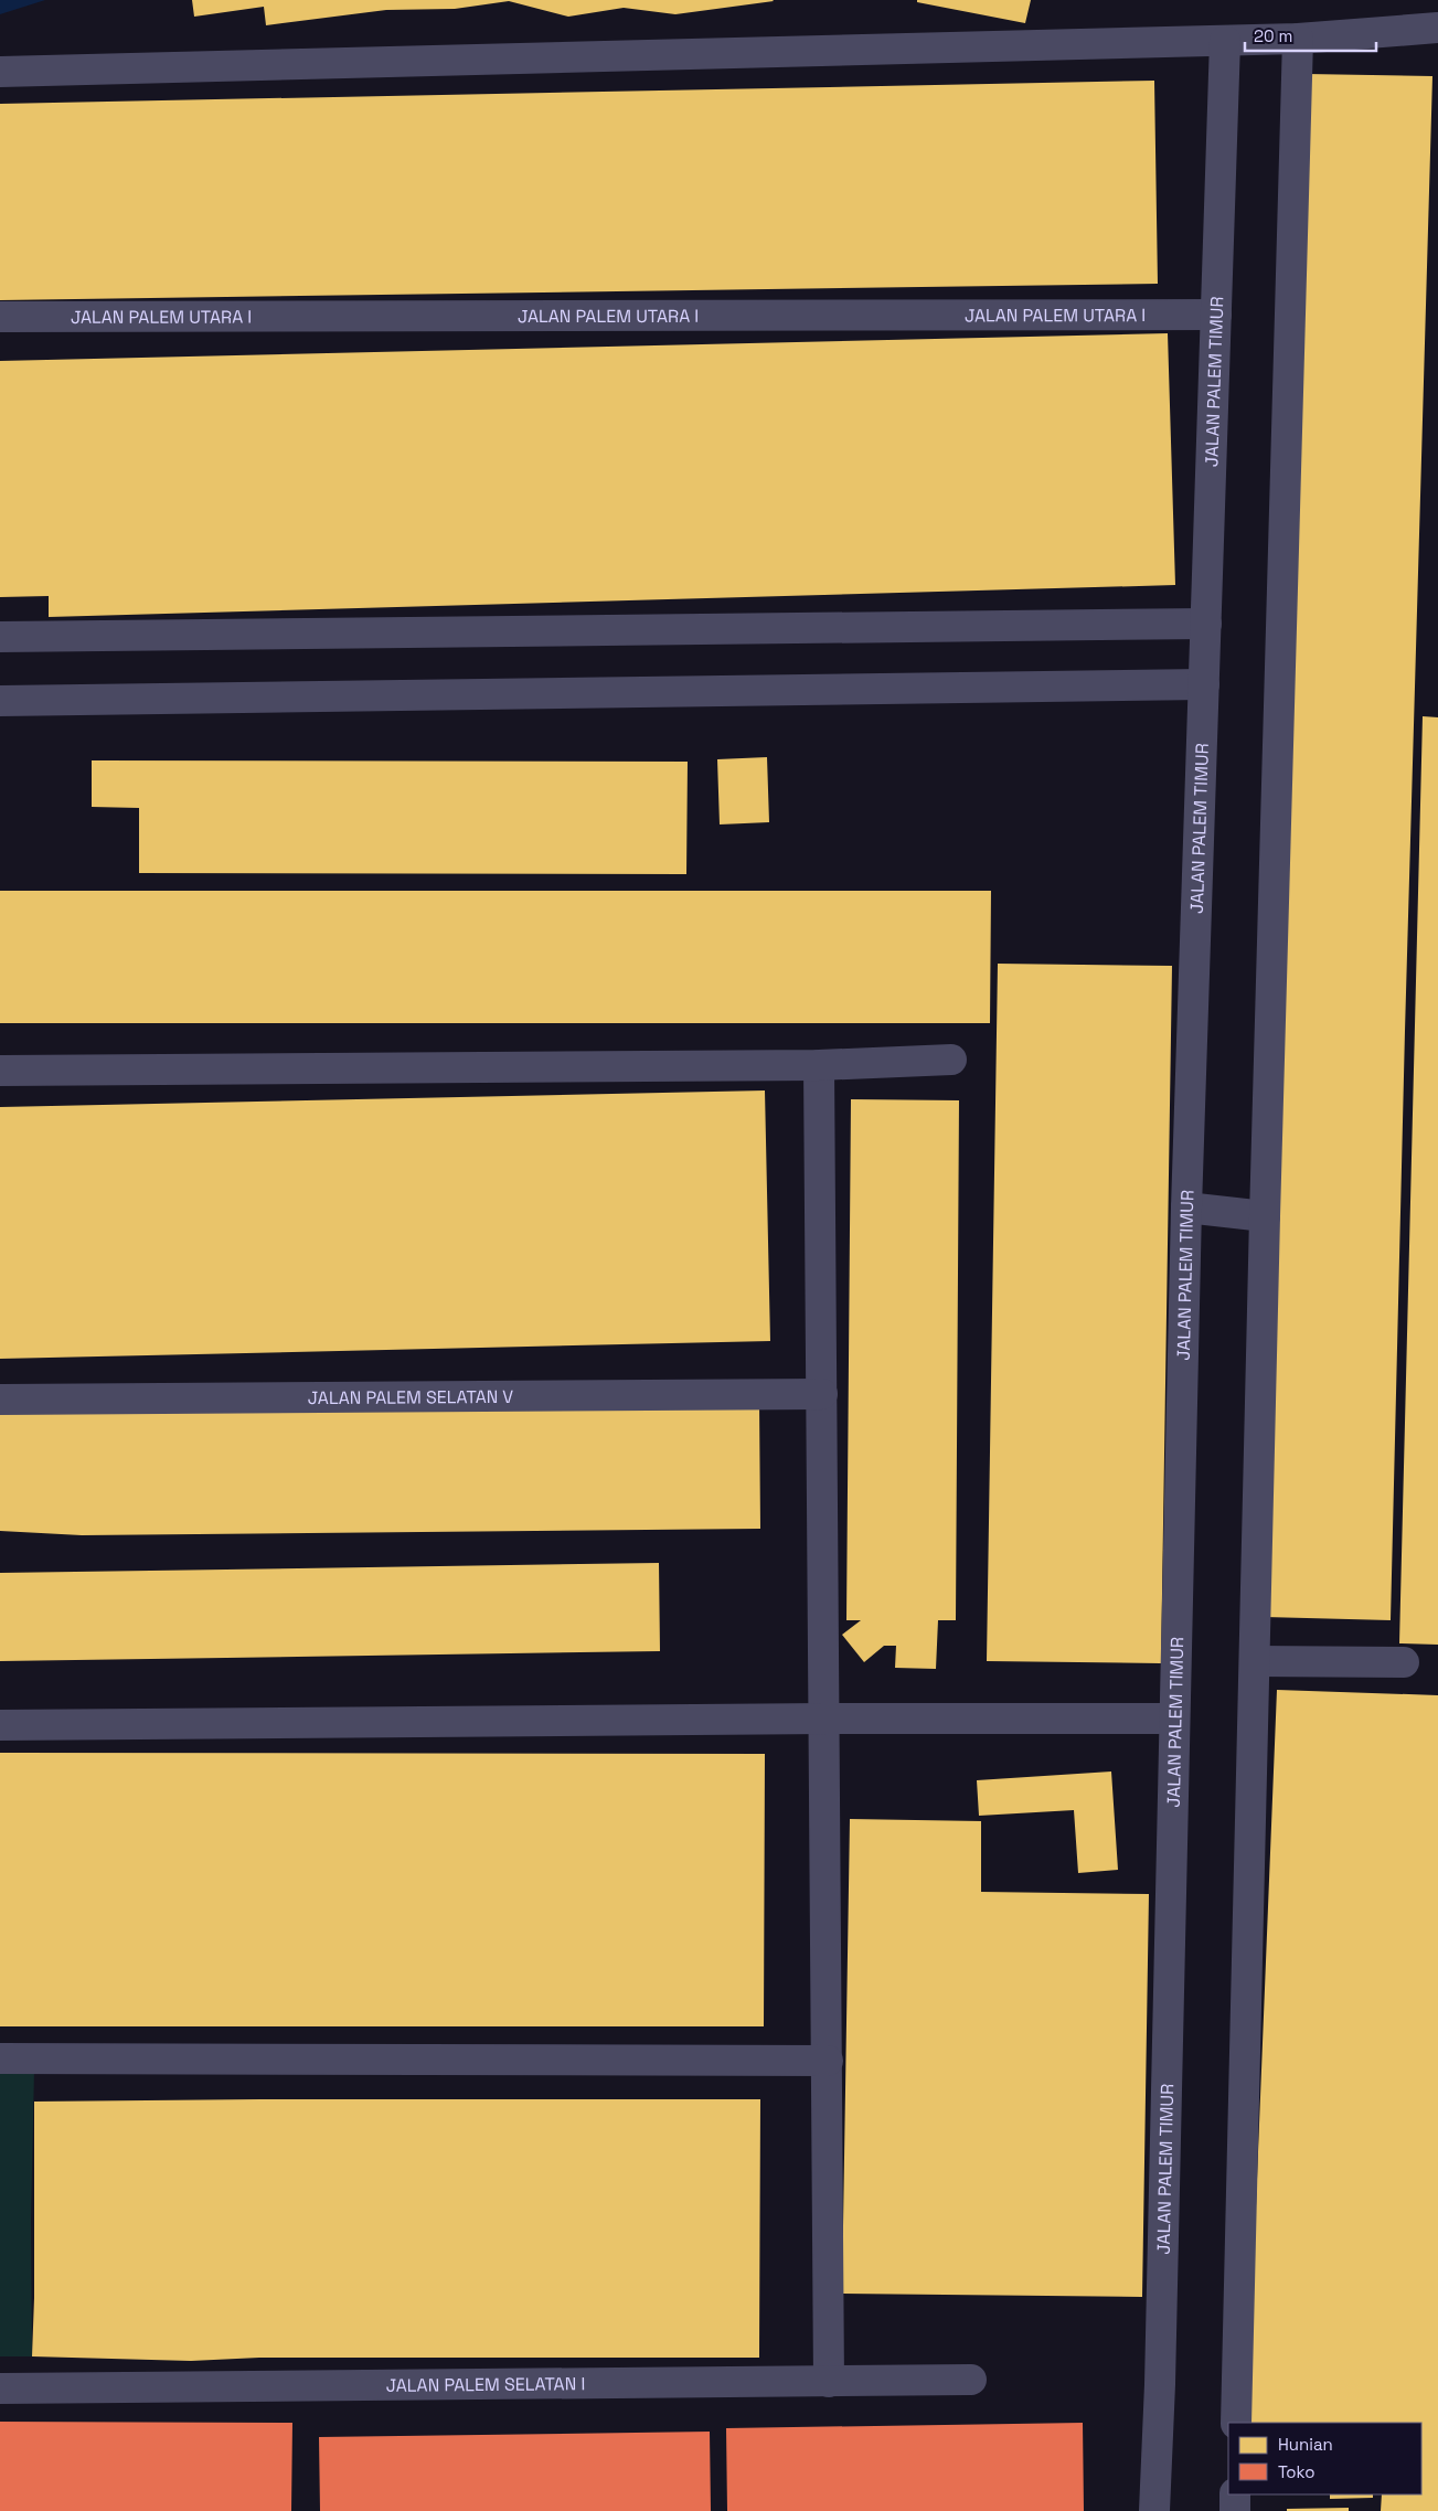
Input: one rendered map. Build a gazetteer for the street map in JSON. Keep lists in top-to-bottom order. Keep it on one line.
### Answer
{"streets":{"street":["JALAN PALEM UTARA I","JALAN PALEM TIMUR","JALAN PALEM SELATAN V","JALAN PALEM SELATAN I"]},"crossings":[["JALAN PALEM UTARA I","JALAN PALEM TIMUR"]],"legend":["Hunian","Toko"],"scale_bar":"20 m"}
